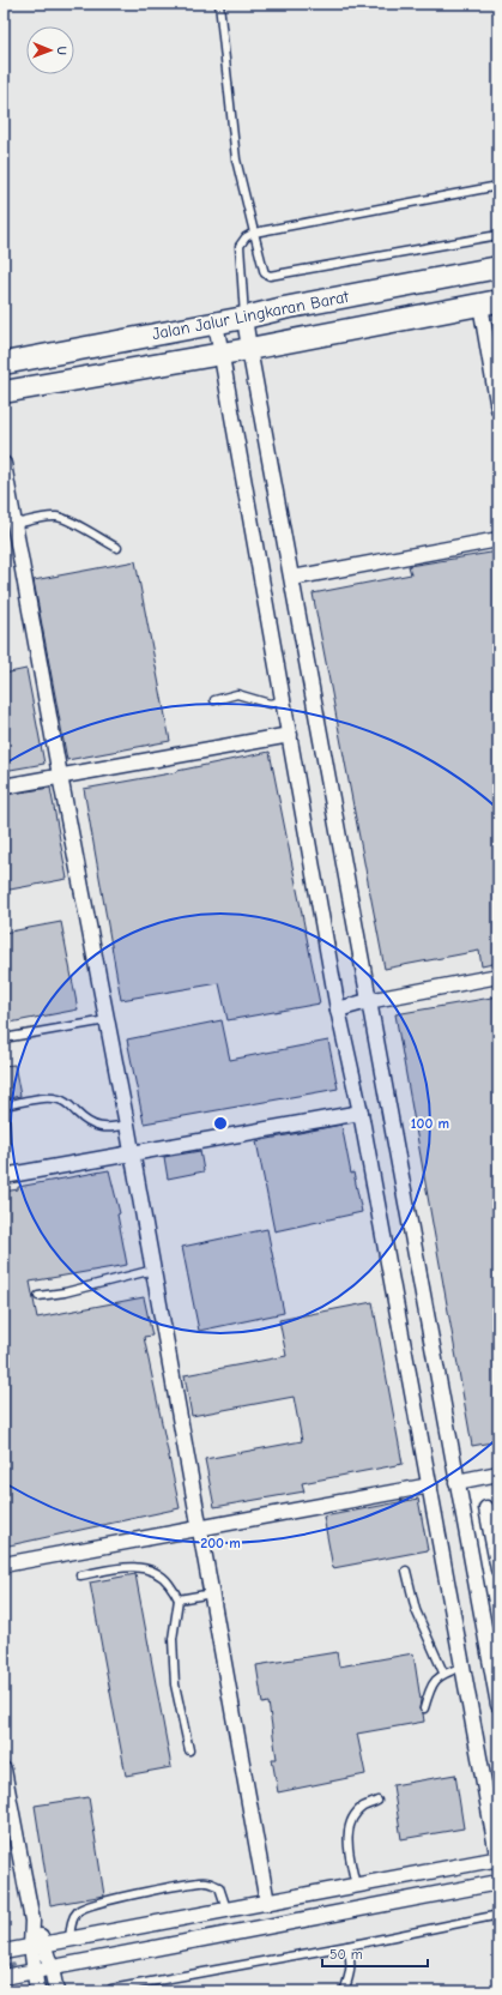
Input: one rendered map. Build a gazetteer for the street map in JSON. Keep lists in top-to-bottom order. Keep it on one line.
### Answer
{"streets":{"main road":["Jalan Jalur Lingkaran Barat"]},"scale_bar":"50 m","north":"right","rings":["100 m","200 m"]}
